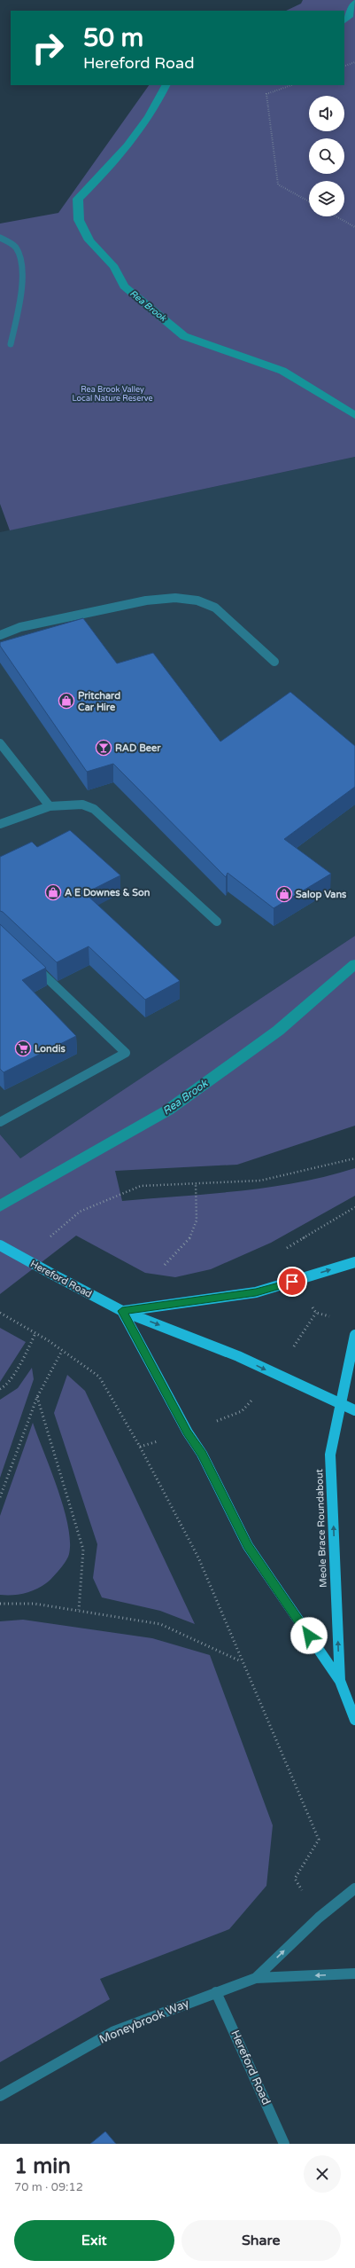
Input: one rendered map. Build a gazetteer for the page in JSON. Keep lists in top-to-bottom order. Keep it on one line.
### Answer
{"streets":{"main road":["Hereford Road","Meole Brace Roundabout"],"street":["Moneybrook Way"]},"crossings":[["Hereford Road","Meole Brace Roundabout"],["Hereford Road","Moneybrook Way"]],"one_way":["Hereford Road","Meole Brace Roundabout"],"water":["Rea Brook"],"parks":["Rea Brook Valley Local Nature Reserve"],"places":{"shop":["Pritchard Car Hire","A E Downes & Son","Salop Vans"],"bar":["RAD Beer"],"supermarket":["Londis"]},"page":{"turn":["50 m","Hereford Road"],"heading":["1 min","70 m · 09:12"],"buttons":["Exit","Share"]}}
